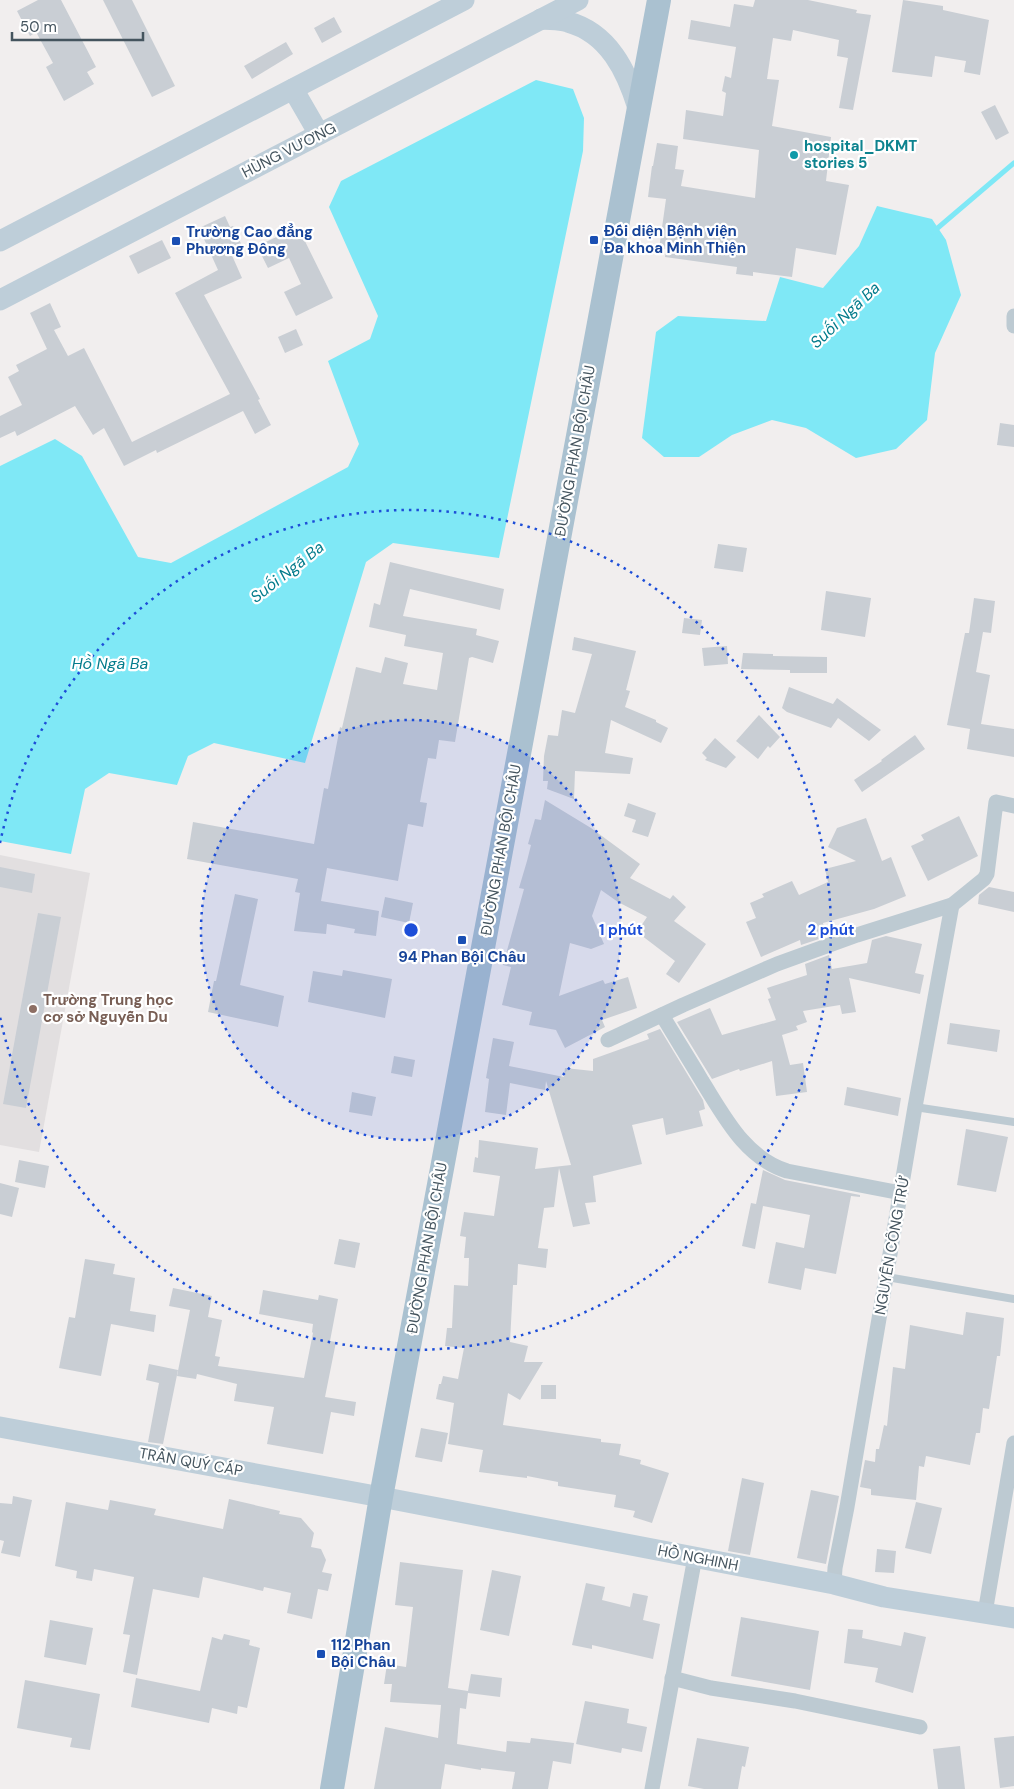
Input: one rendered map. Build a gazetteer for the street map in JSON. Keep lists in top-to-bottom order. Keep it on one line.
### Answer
{"streets":{"main road":["HÙNG VƯƠNG","ĐƯỜNG PHAN BỘI CHÂU","TRẦN QUÝ CÁP","HỒ NGHINH"],"street":["NGUYỄN CÔNG TRỨ"]},"crossings":[["ĐƯỜNG PHAN BỘI CHÂU","TRẦN QUÝ CÁP"],["ĐƯỜNG PHAN BỘI CHÂU","HỒ NGHINH"],["NGUYỄN CÔNG TRỨ","HỒ NGHINH"],["TRẦN QUÝ CÁP","HỒ NGHINH"]],"water":["Suối Ngã Ba","Hồ Ngã Ba"],"places":{"other":["hospital_DKMT stories 5","Trường Trung học cơ sở Nguyễn Du"],"transit":["Đối diện Bệnh viện Đa khoa Minh Thiện","Trường Cao đẳng Phương Đông","94 Phan Bội Châu","112 Phan Bội Châu"]},"scale_bar":"50 m","rings":["1 phút","2 phút"]}
